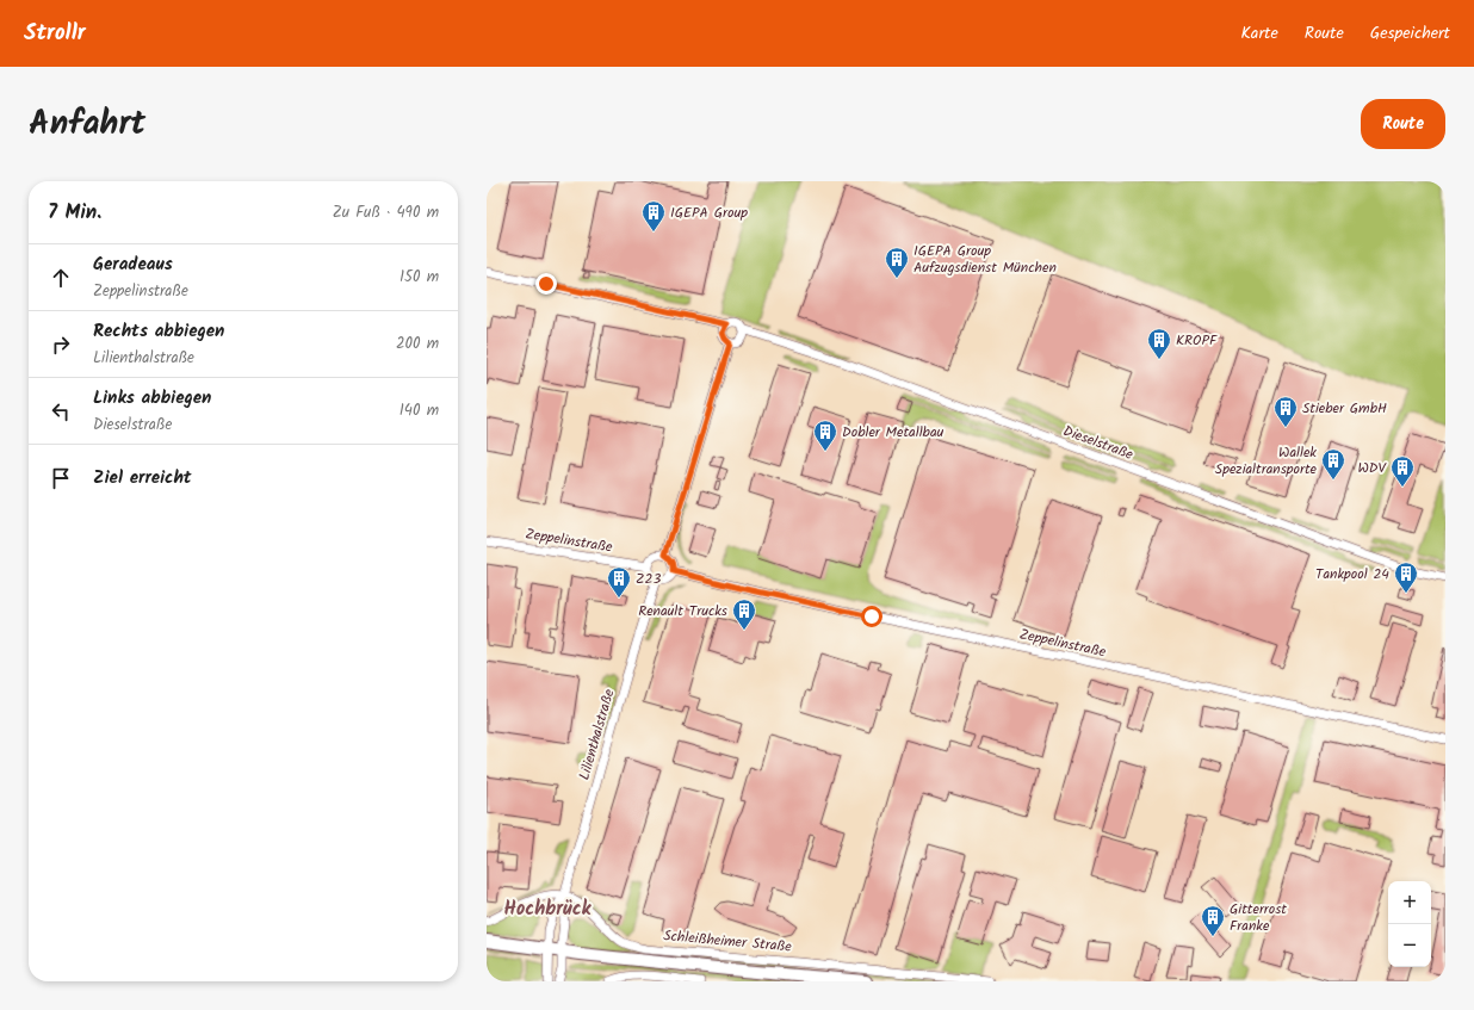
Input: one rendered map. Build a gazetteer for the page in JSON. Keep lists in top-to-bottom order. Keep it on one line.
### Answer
{"streets":{"main road":["Schleißheimer Straße"],"street":["Dieselstraße","Zeppelinstraße","Lilienthalstraße"]},"crossings":[["Zeppelinstraße","Lilienthalstraße"],["Lilienthalstraße","Schleißheimer Straße"]],"districts":["Hochbrück"],"places":{"building":["IGEPA Group","IGEPA Group Aufzugsdienst München","KROPF","Stieber GmbH","Dobler Metallbau","Wallek Spezialtransporte","WDV","Tankpool 24","Z23","Renault Trucks","Gitterrost Franke"]},"page":{"header":"Strollr","nav":["Karte","Route","Gespeichert"],"title":"Anfahrt","buttons":"Route","heading":["7 Min.","Zu Fuß · 490 m"],"list":[["Geradeaus","Zeppelinstraße","150 m"],["Rechts abbiegen","Lilienthalstraße","200 m"],["Links abbiegen","Dieselstraße","140 m"],"Ziel erreicht"],"map_buttons":["+","−"]}}
